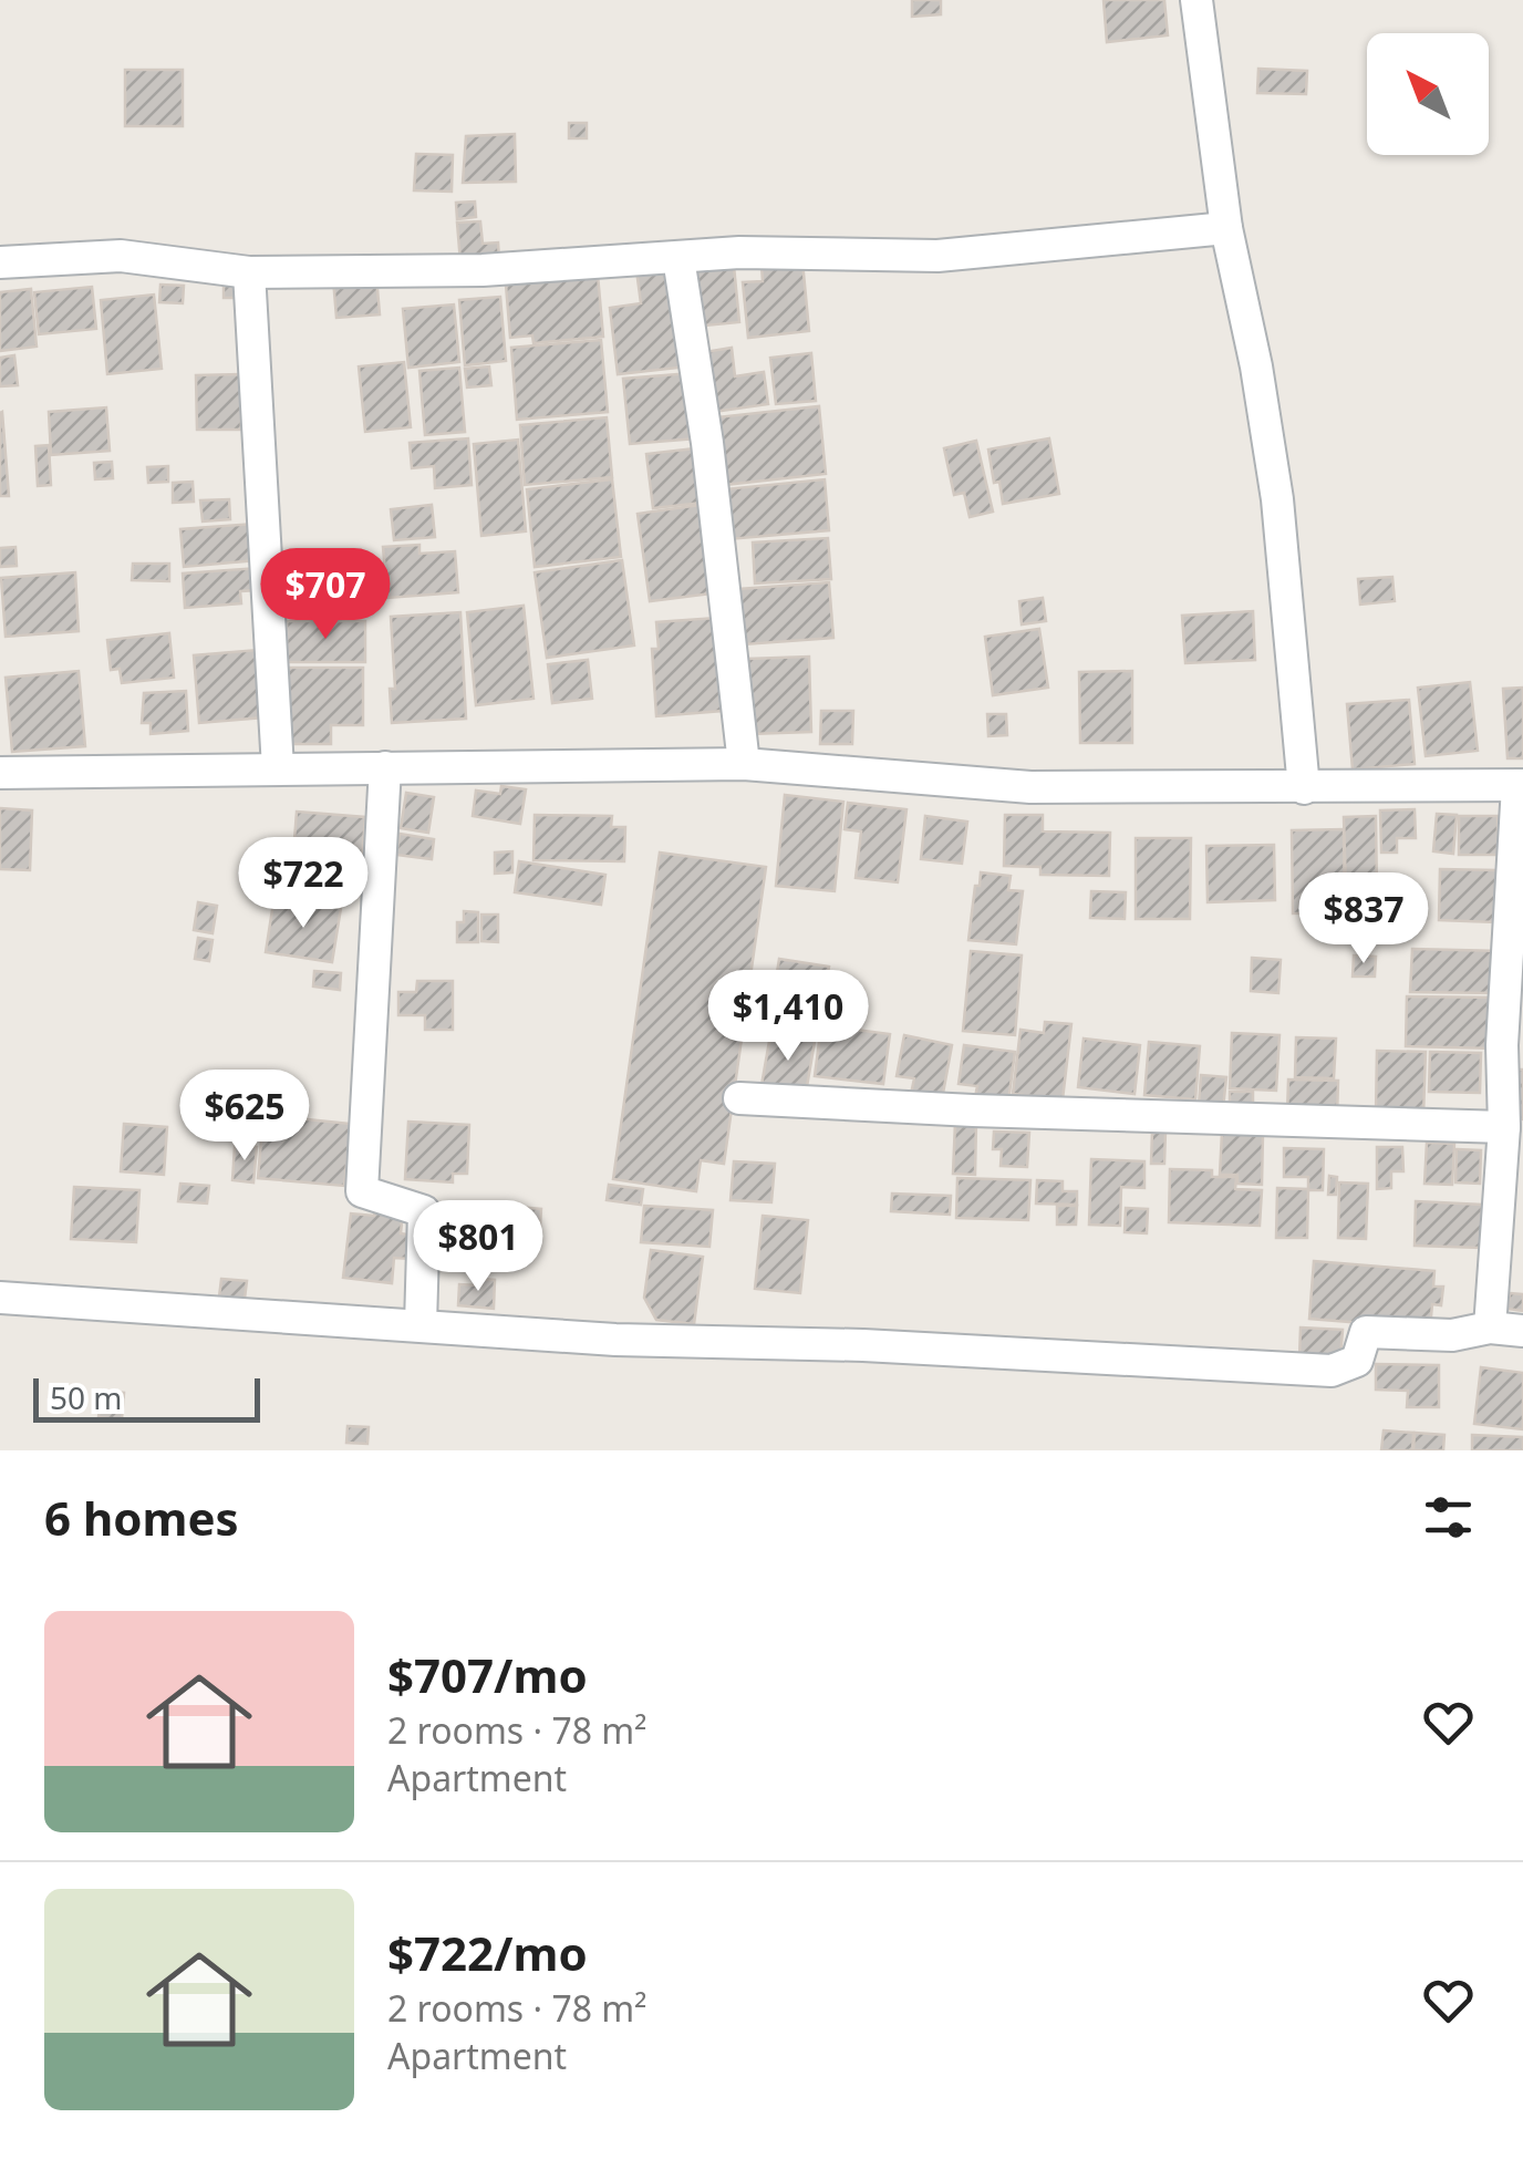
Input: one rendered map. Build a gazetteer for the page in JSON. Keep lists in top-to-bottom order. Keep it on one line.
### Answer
{"scale_bar":"50 m","north":"top left","page":{"price":["$707","$722","$837","$1,410","$625","$801"],"scale":"50 m","heading":"6 homes","list":[{"name":"$707/mo","note":"2 rooms · 78 m² · Apartment"},{"name":"$722/mo","note":"2 rooms · 78 m² · Apartment"}]}}
